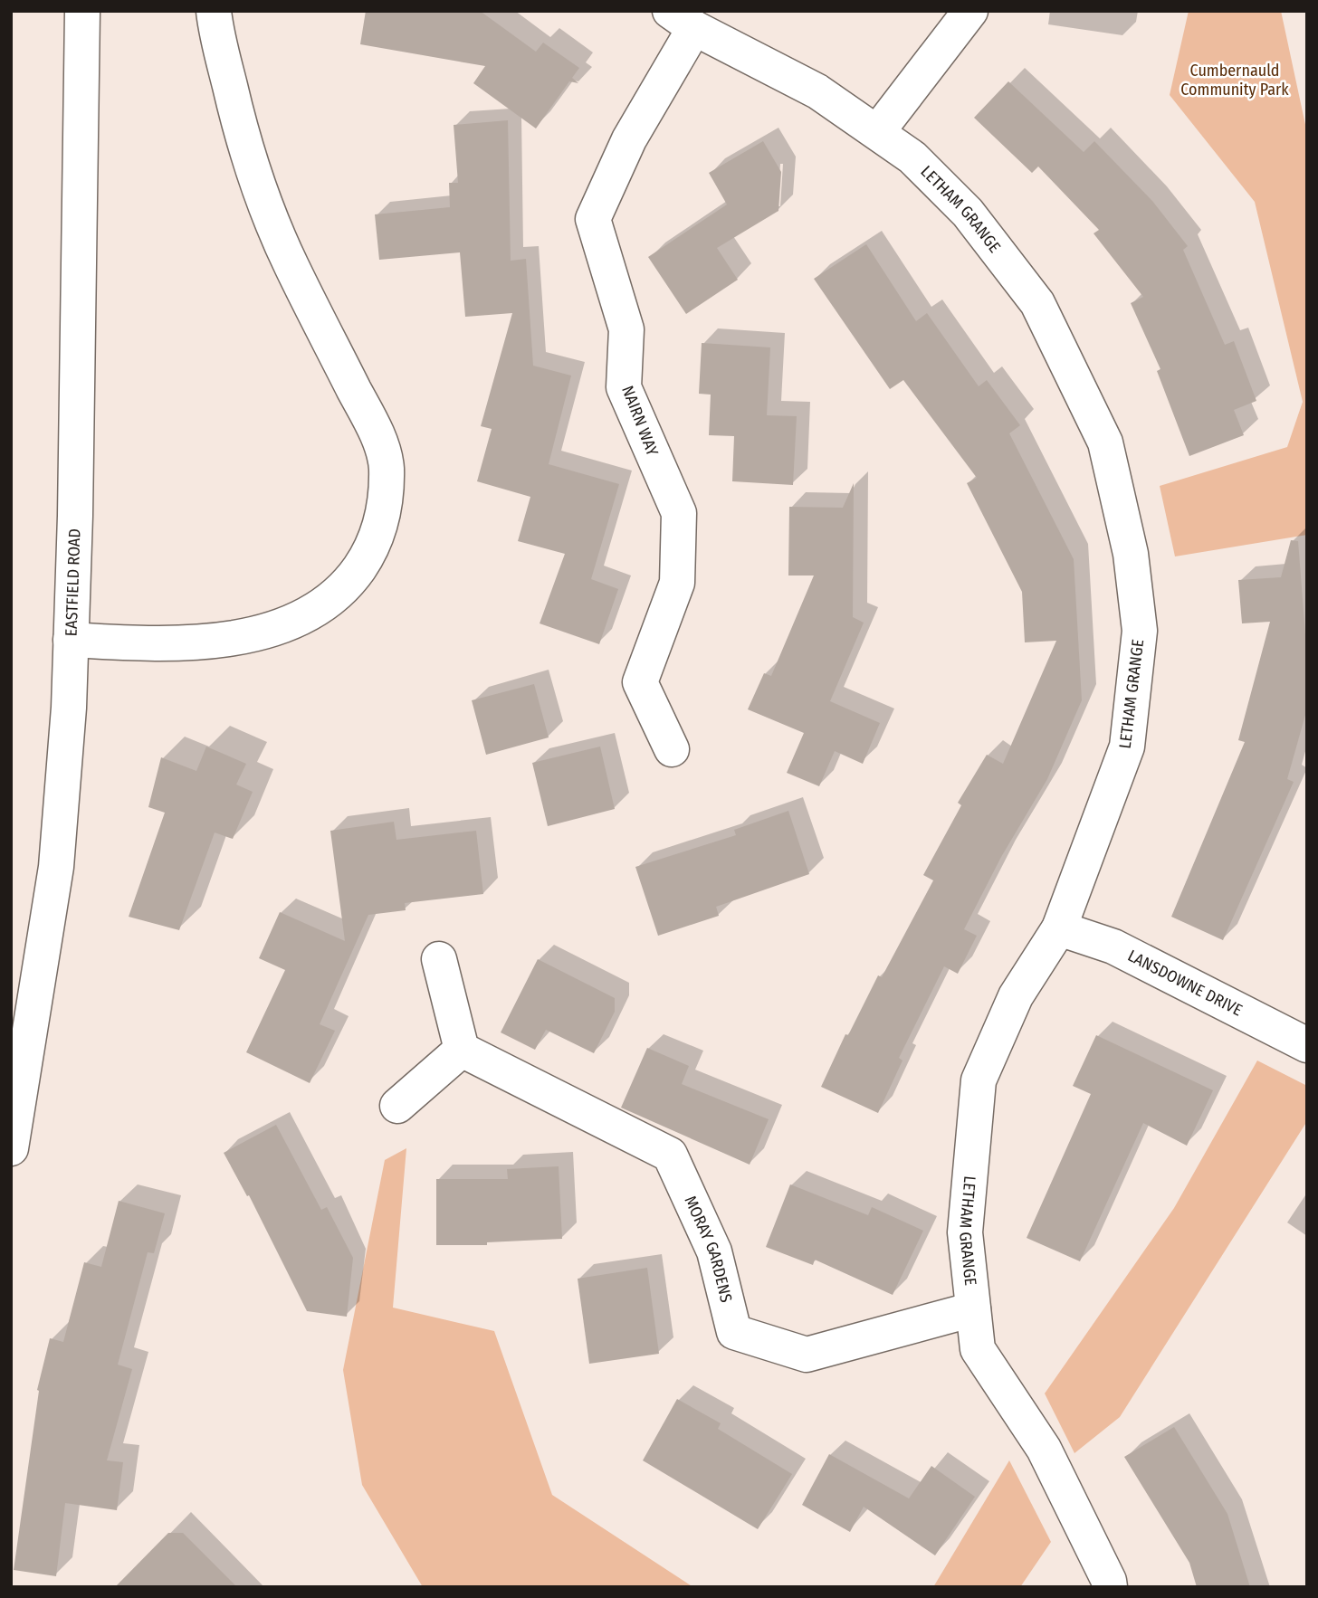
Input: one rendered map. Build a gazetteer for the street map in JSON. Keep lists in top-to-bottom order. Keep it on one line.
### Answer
{"streets":{"street":["LETHAM GRANGE","NAIRN WAY","EASTFIELD ROAD","LANSDOWNE DRIVE","MORAY GARDENS"]},"crossings":[["LETHAM GRANGE","NAIRN WAY"],["LETHAM GRANGE","LANSDOWNE DRIVE"],["LETHAM GRANGE","MORAY GARDENS"]],"parks":["Cumbernauld Community Park"]}
